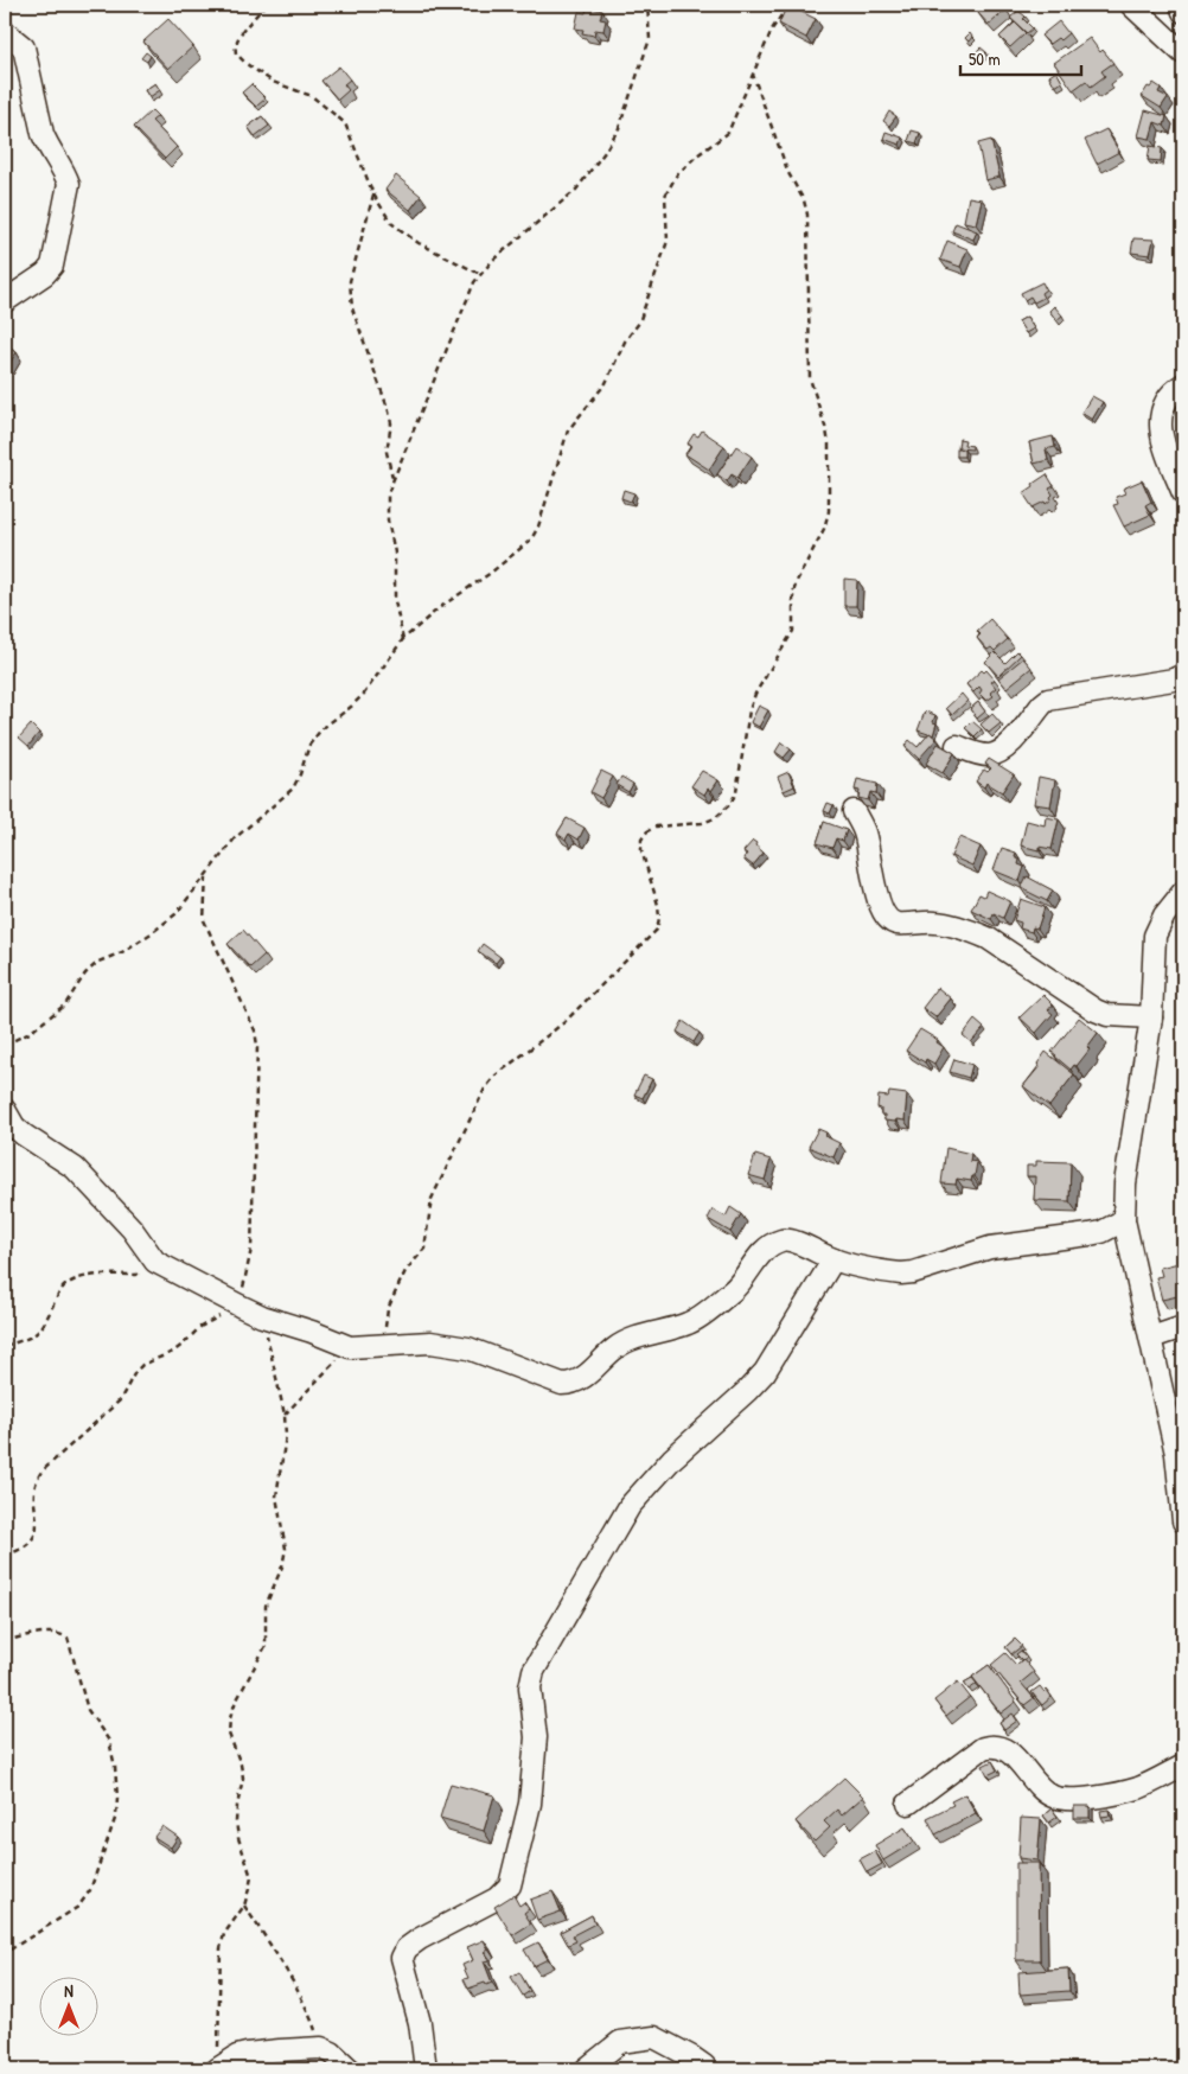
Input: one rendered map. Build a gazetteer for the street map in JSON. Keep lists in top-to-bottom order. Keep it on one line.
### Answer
{"scale_bar":"50 m","north":"top"}
